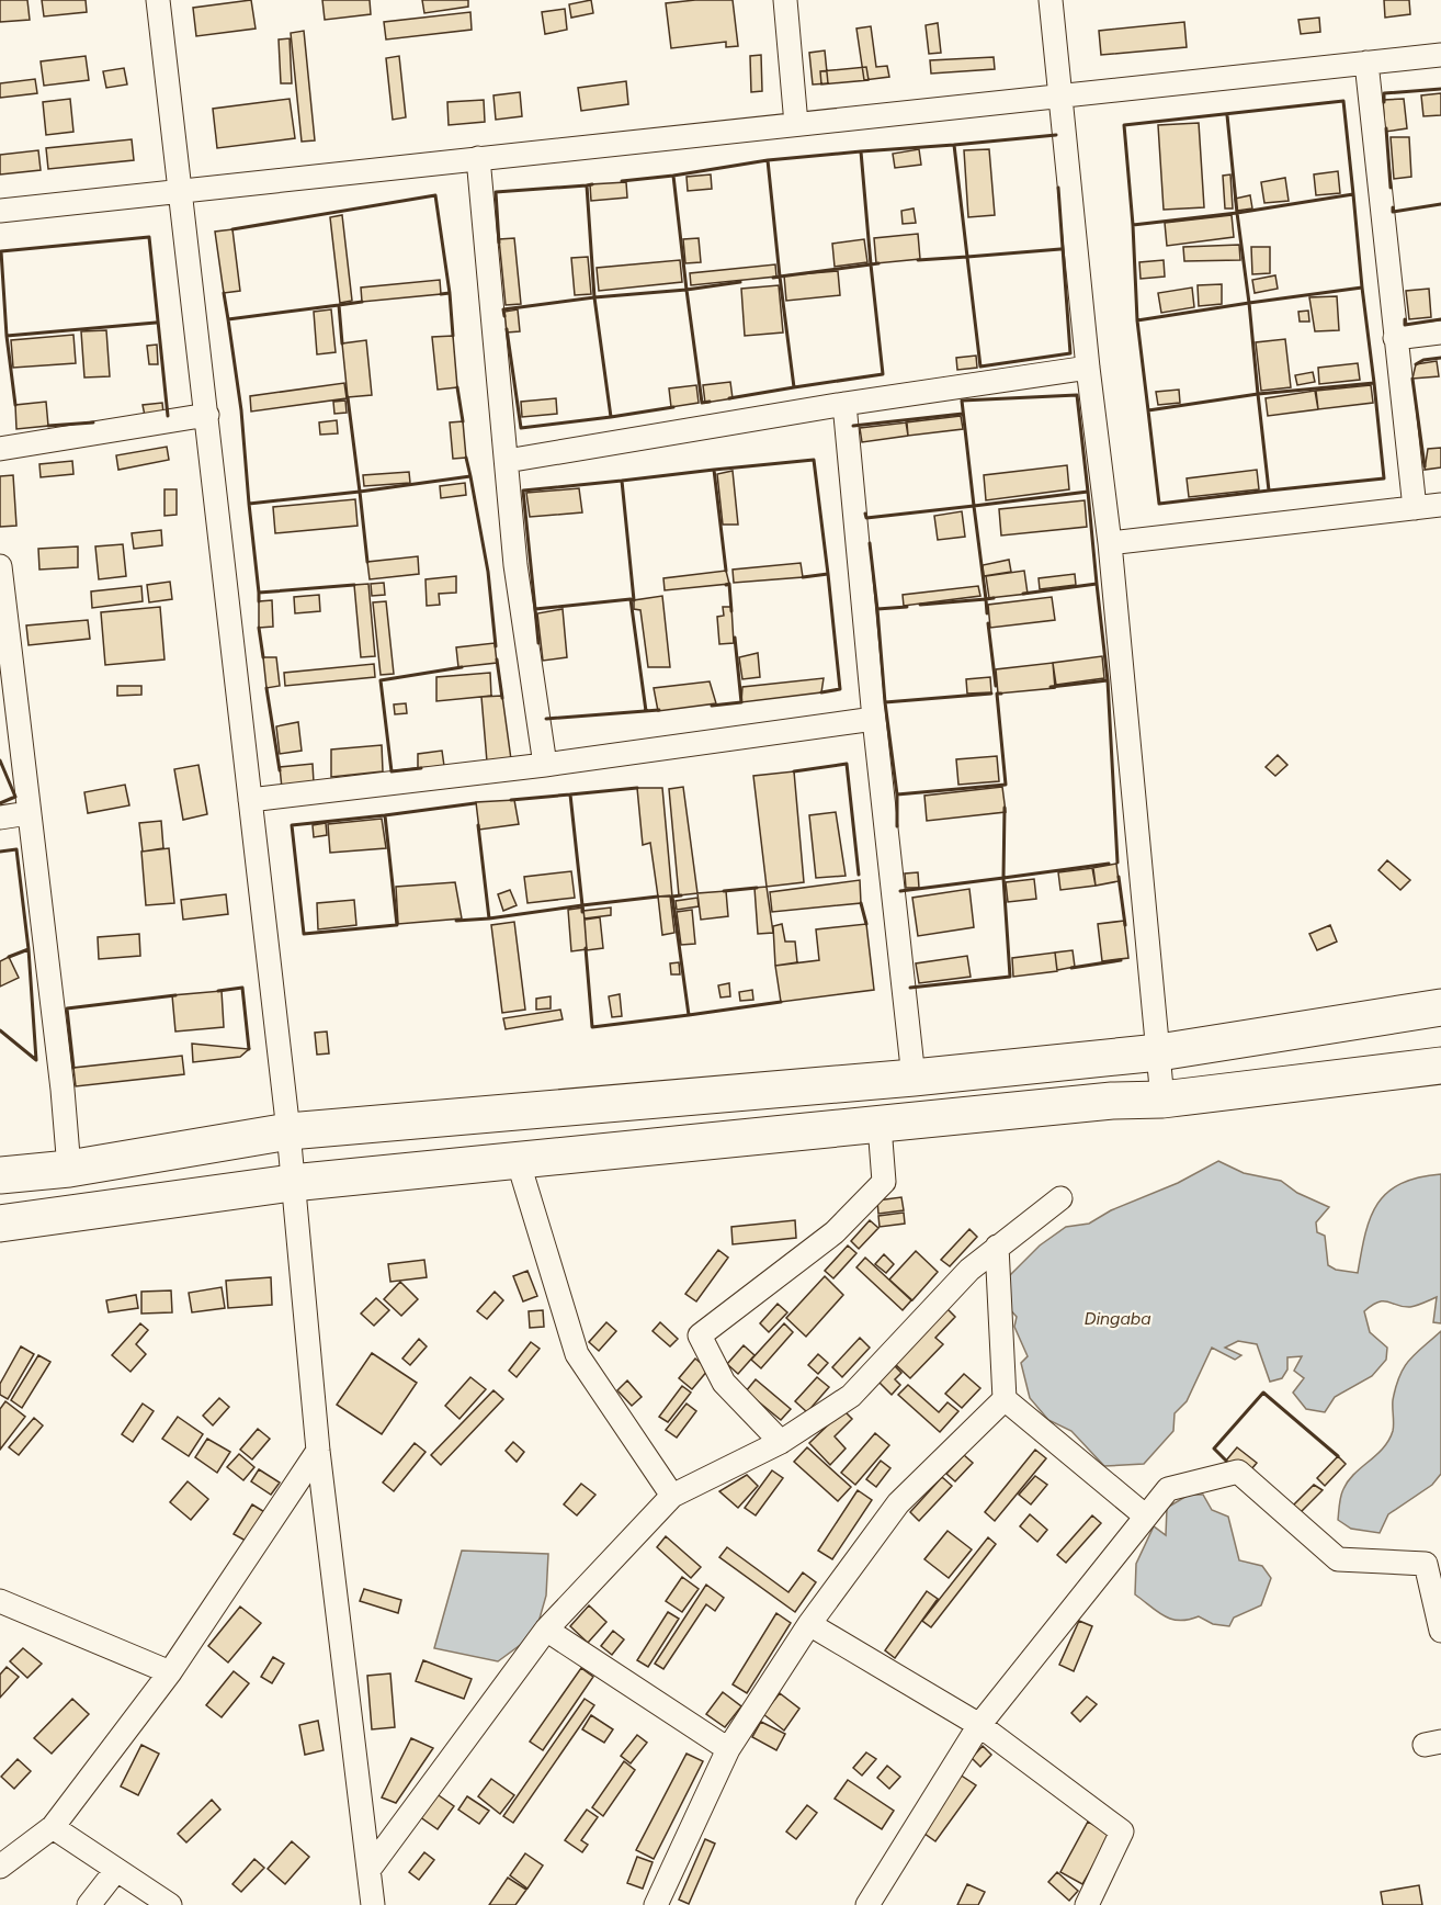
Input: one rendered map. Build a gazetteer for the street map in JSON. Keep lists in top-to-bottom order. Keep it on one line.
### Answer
{"water":["Dingaba"]}
